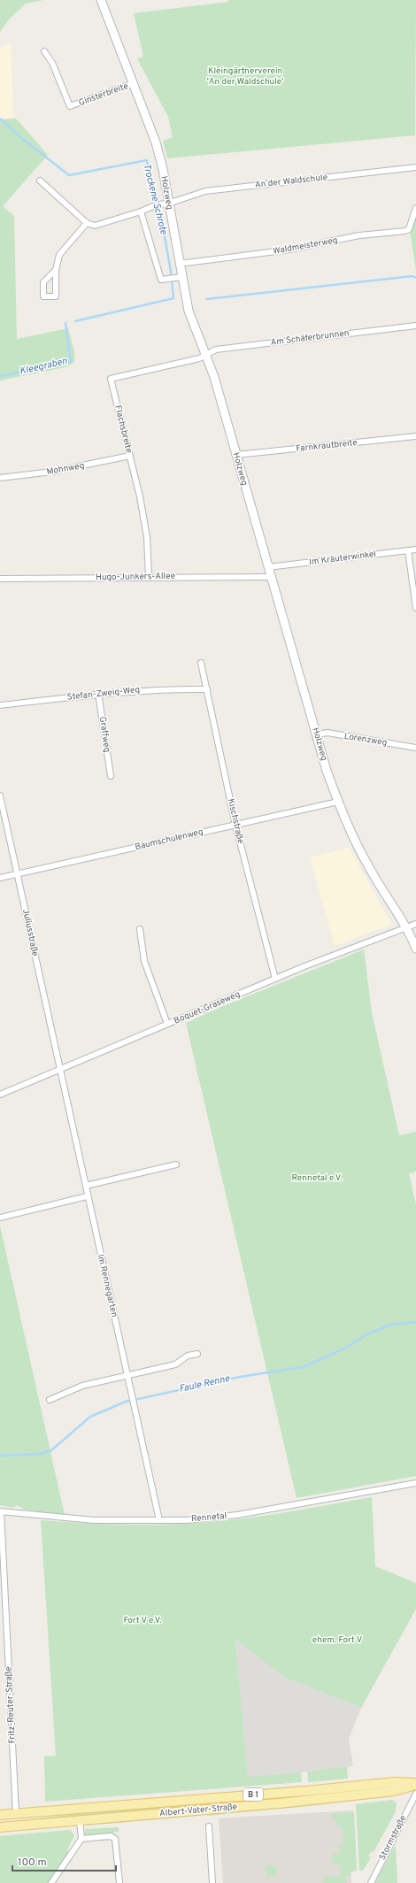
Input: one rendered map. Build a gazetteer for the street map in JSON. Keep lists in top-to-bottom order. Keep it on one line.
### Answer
{"streets":{"main road":["B 1","Albert-Vater-Straße"],"street":["Ginsterbreite","An der Waldschule","Holzweg","Waldmeisterweg","Am Schäferbrunnen","Flachsbreite","Farnkrautbreite","Mohnweg","Im Kräuterwinkel","Hugo-Junkers-Allee","Stefan-Zweig-Weg","Graffweg","Lorenzweg","Kischstraße","Baumschulenweg","Juliusstraße","Boquet-Graseweg","Im Rennegarten","Rennetal","Fritz-Reuter-Straße","Stormstraße"]},"crossings":[["Ginsterbreite","Holzweg"],["An der Waldschule","Holzweg"],["Holzweg","Waldmeisterweg"],["Holzweg","Am Schäferbrunnen"],["Holzweg","Flachsbreite"],["Holzweg","Farnkrautbreite"],["Holzweg","Im Kräuterwinkel"],["Holzweg","Hugo-Junkers-Allee"],["Holzweg","Lorenzweg"],["Holzweg","Baumschulenweg"],["Holzweg","Boquet-Graseweg"],["Am Schäferbrunnen","Flachsbreite"],["Flachsbreite","Mohnweg"],["Flachsbreite","Hugo-Junkers-Allee"],["Stefan-Zweig-Weg","Graffweg"],["Stefan-Zweig-Weg","Kischstraße"],["Kischstraße","Baumschulenweg"],["Kischstraße","Boquet-Graseweg"],["Baumschulenweg","Juliusstraße"],["Juliusstraße","Boquet-Graseweg"],["Juliusstraße","Im Rennegarten"],["Boquet-Graseweg","Im Rennegarten"],["Im Rennegarten","Rennetal"],["Rennetal","Fritz-Reuter-Straße"],["Fritz-Reuter-Straße","Albert-Vater-Straße"]],"water":["Trockene Schrote","Kleegraben","Faule Renne"],"parks":["Kleingärtnerverein 'An der Waldschule'","Rennetal e.V.","Fort V e.V.","ehem. Fort V"],"scale_bar":"100 m"}
